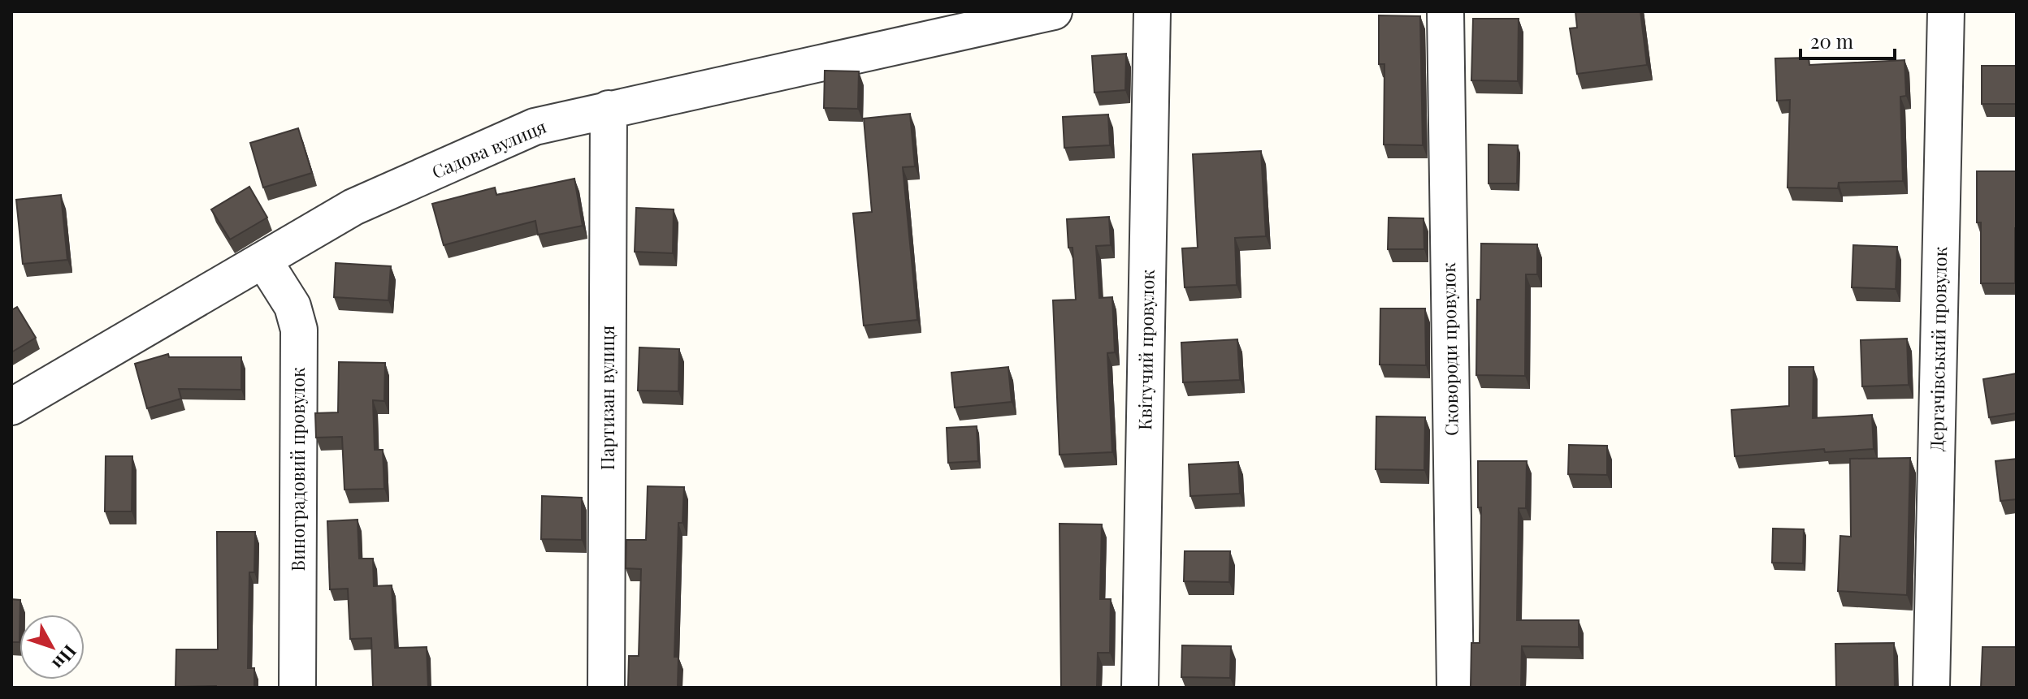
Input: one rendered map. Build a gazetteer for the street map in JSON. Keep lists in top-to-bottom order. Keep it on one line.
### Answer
{"streets":{"street":["Садова вулиця","Сковороди провулок","Дергачівський провулок","Квітучий провулок","Партизан вулиця","Виноградовий провулок"]},"crossings":[["Садова вулиця","Партизан вулиця"],["Садова вулиця","Виноградовий провулок"]],"scale_bar":"20 m","north":"bottom right"}
